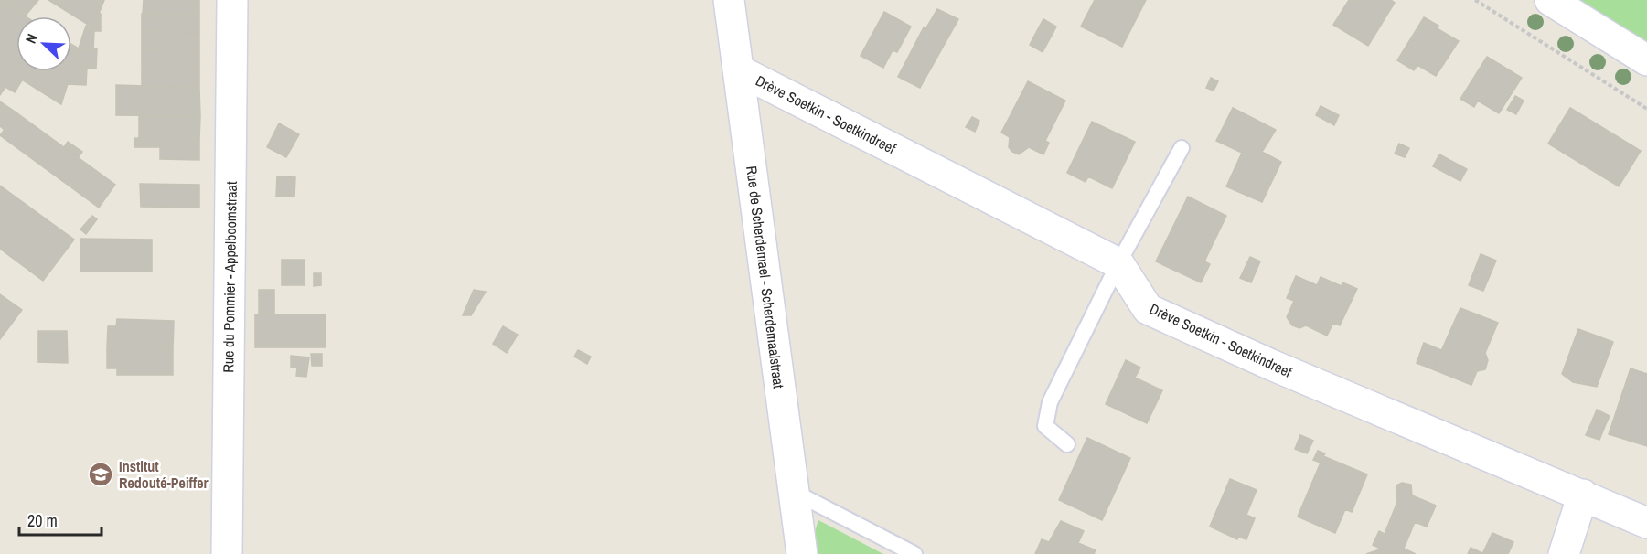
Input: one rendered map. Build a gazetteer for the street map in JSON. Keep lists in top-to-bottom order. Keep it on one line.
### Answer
{"streets":{"street":["Drève Soetkin - Soetkindreef","Rue du Pommier - Appelboomstraat","Rue de Scherdemael - Scherdemaalstraat"]},"crossings":[["Drève Soetkin - Soetkindreef","Rue de Scherdemael - Scherdemaalstraat"]],"places":{"school or university":["Institut Redouté-Peiffer"]},"scale_bar":"20 m","north":"top left"}
